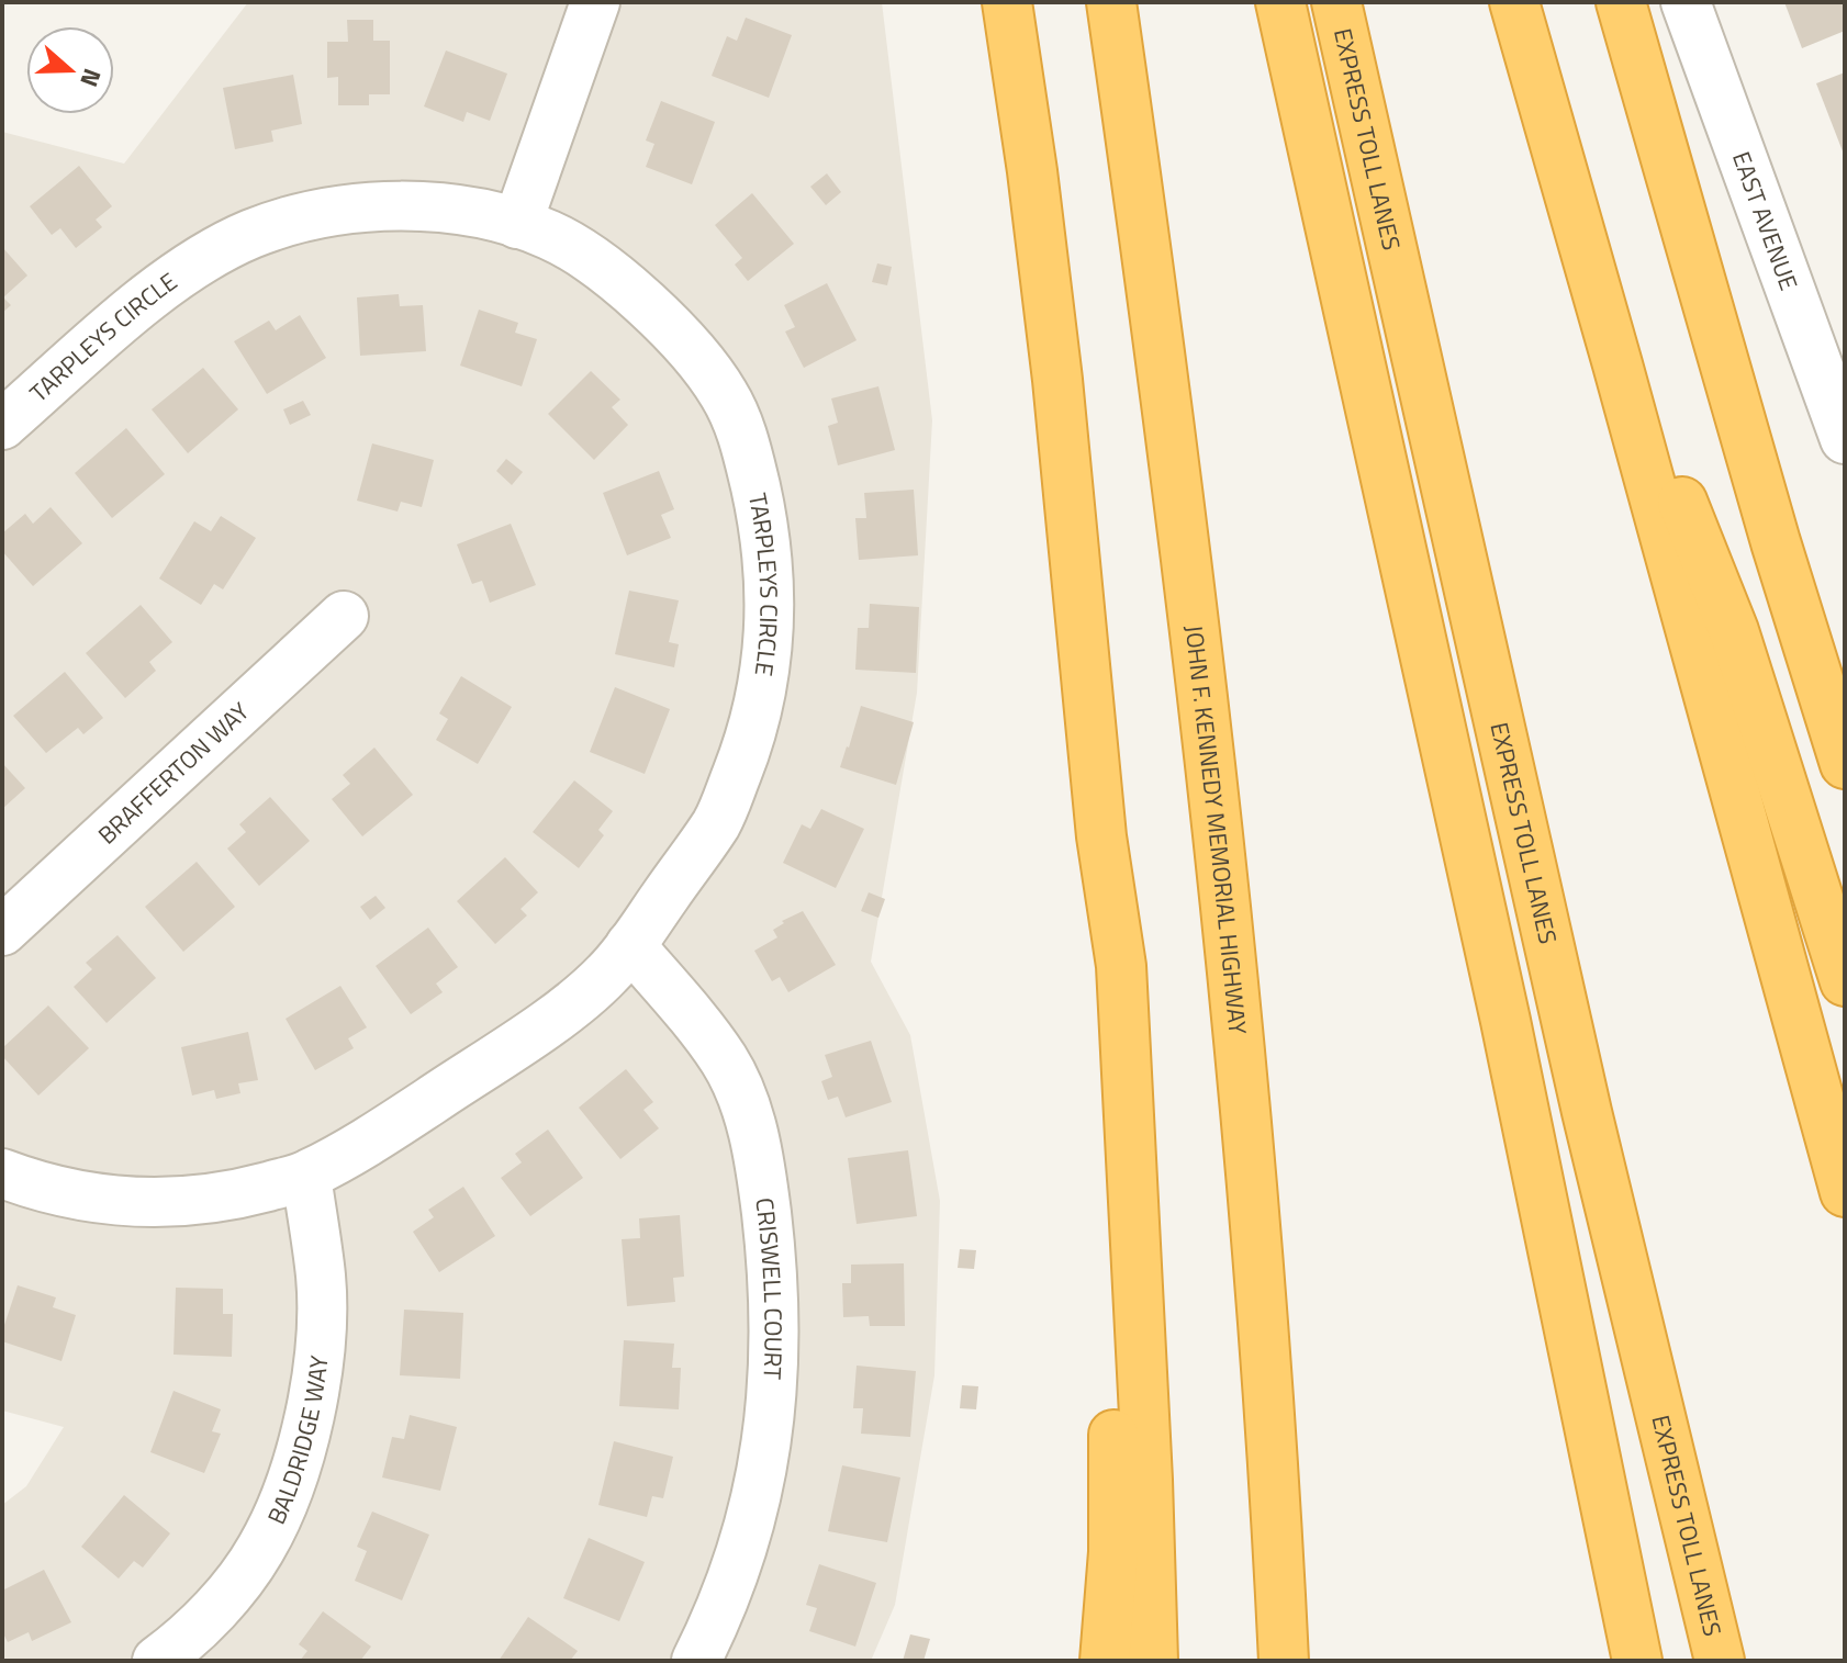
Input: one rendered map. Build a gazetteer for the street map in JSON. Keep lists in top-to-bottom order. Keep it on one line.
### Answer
{"streets":{"highway":["EXPRESS TOLL LANES","JOHN F. KENNEDY MEMORIAL HIGHWAY"],"street":["EAST AVENUE","TARPLEYS CIRCLE","BRAFFERTON WAY","CRISWELL COURT","BALDRIDGE WAY"]},"crossings":[["TARPLEYS CIRCLE","CRISWELL COURT"],["TARPLEYS CIRCLE","BALDRIDGE WAY"]],"north":"right"}
